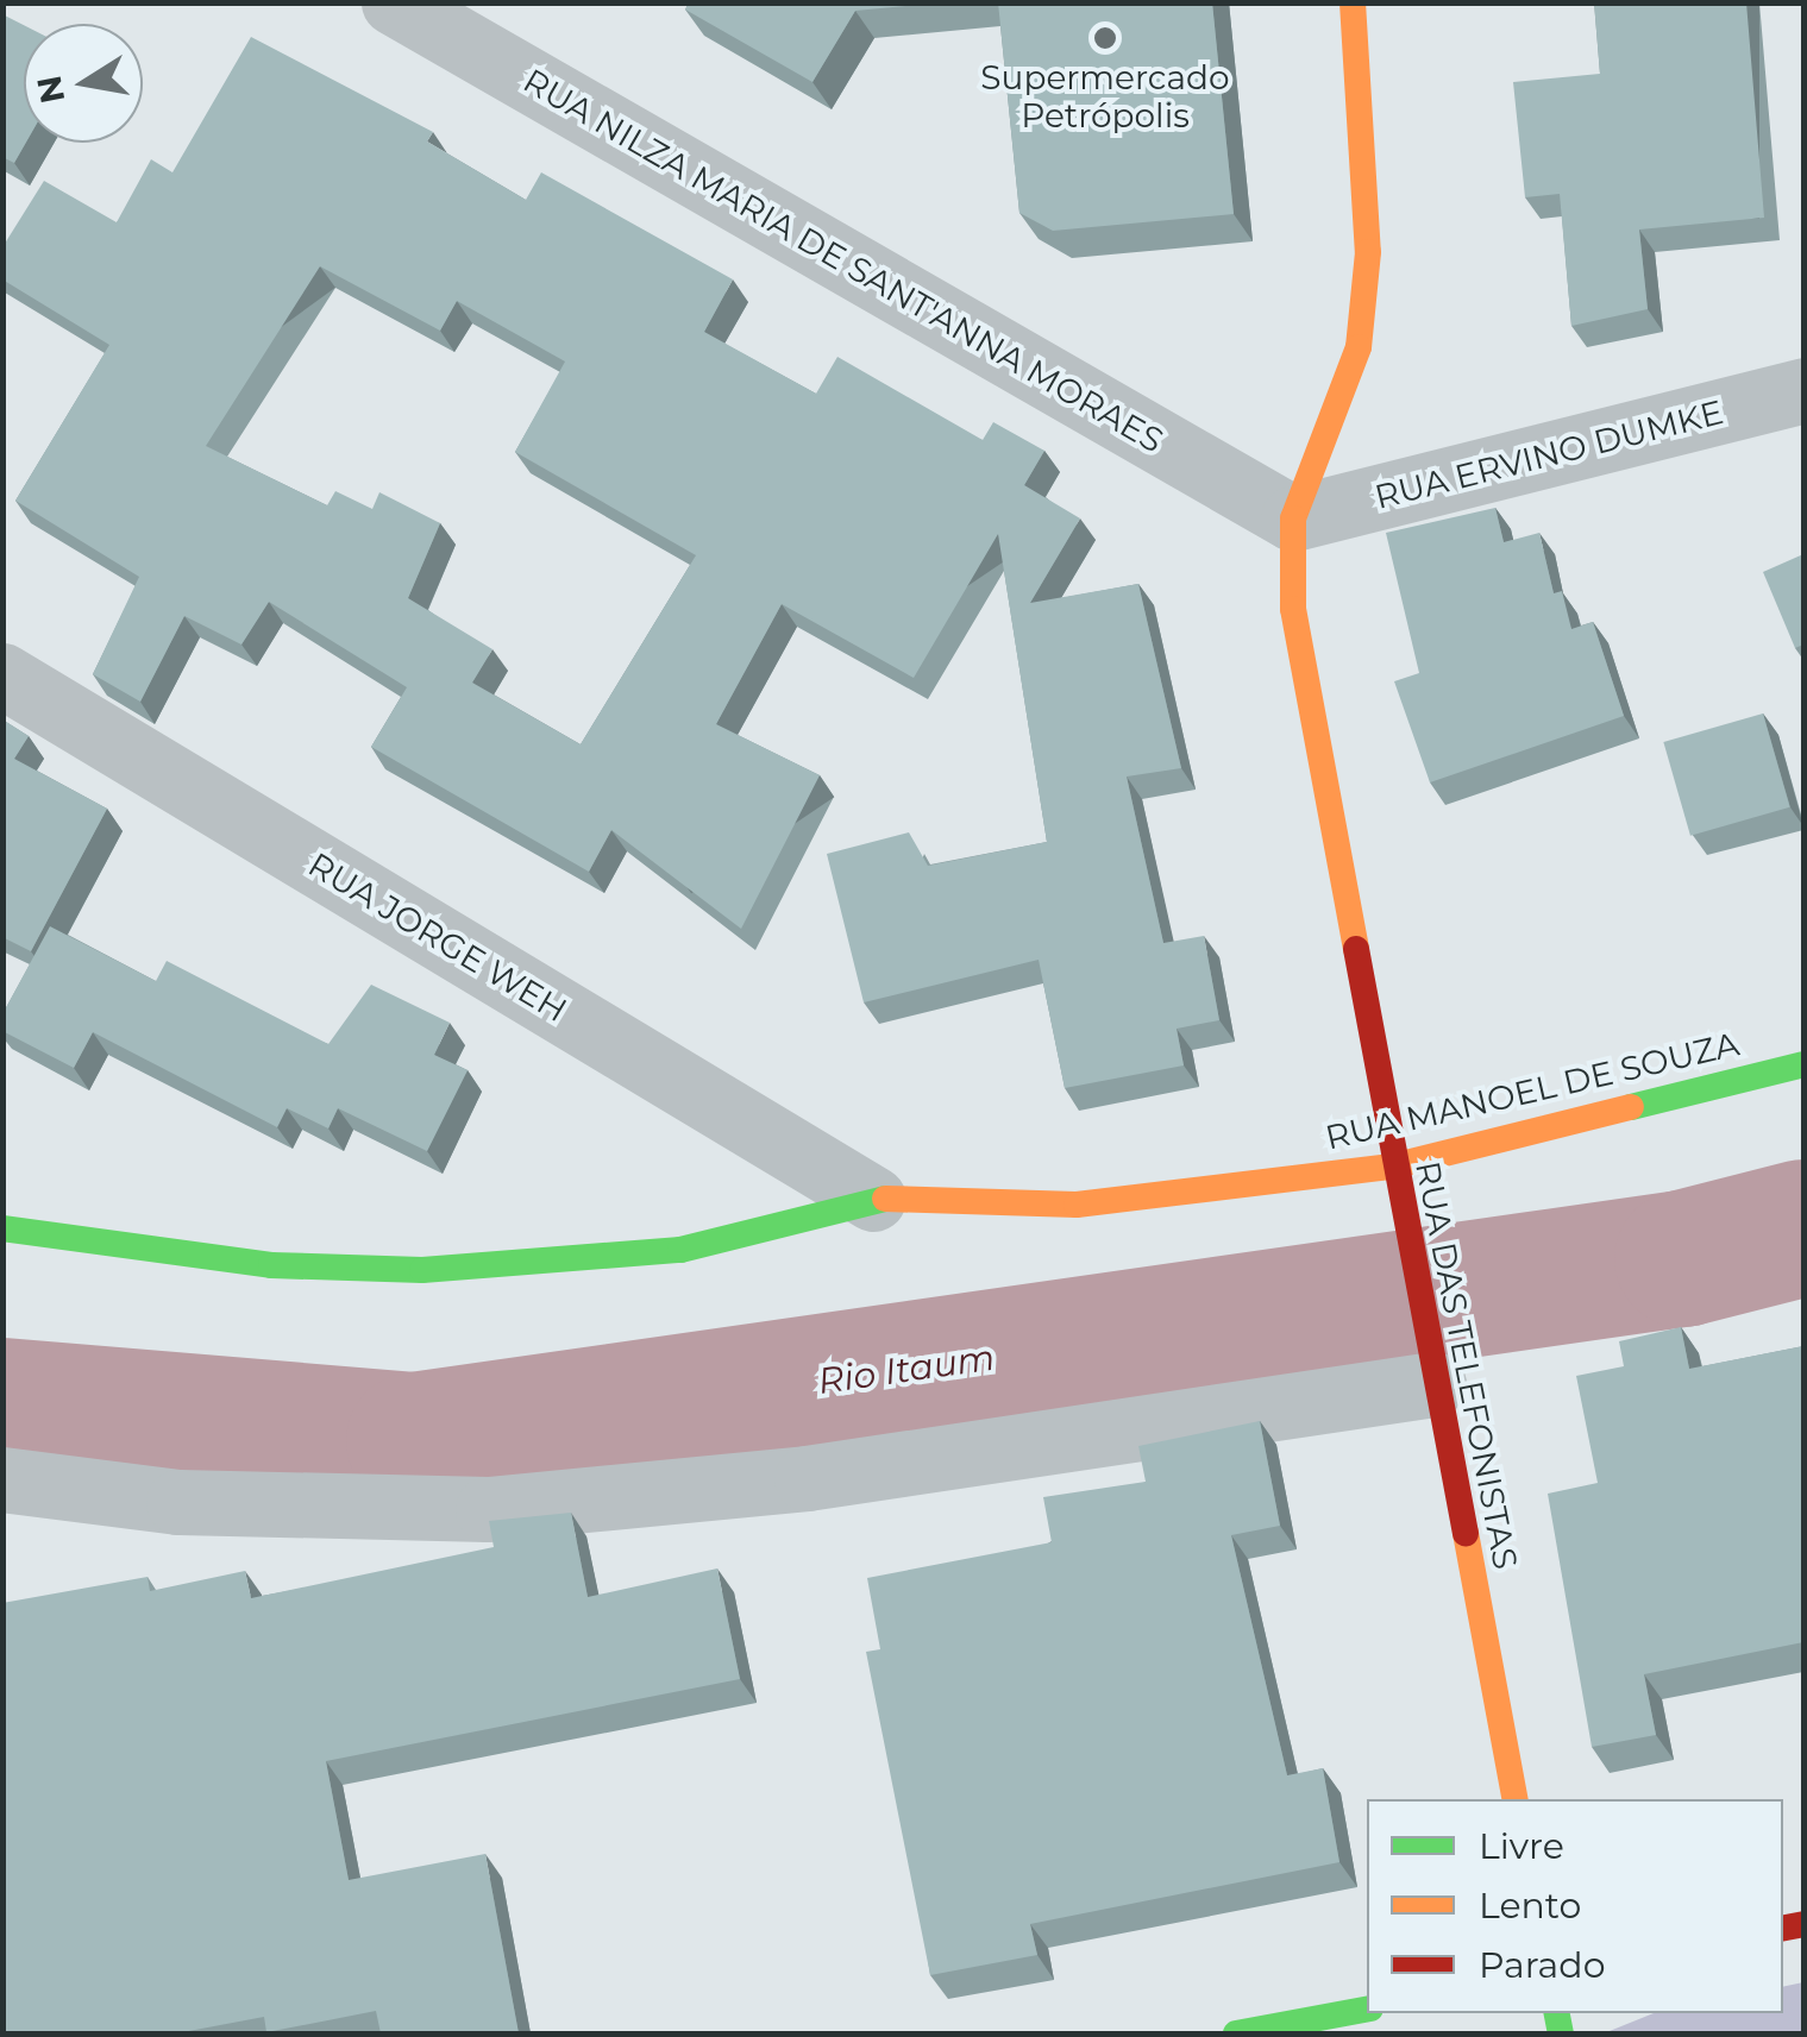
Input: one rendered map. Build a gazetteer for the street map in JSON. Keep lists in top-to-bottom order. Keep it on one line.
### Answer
{"streets":{"street":["RUA NILZA MARIA DE SANT'ANNA MORAES","RUA ERVINO DUMKE","RUA JORGE WEH","RUA MANOEL DE SOUZA","RUA DAS TELEFONISTAS"]},"crossings":[["RUA NILZA MARIA DE SANT'ANNA MORAES","RUA ERVINO DUMKE"],["RUA NILZA MARIA DE SANT'ANNA MORAES","RUA DAS TELEFONISTAS"],["RUA ERVINO DUMKE","RUA DAS TELEFONISTAS"],["RUA JORGE WEH","RUA MANOEL DE SOUZA"],["RUA MANOEL DE SOUZA","RUA DAS TELEFONISTAS"]],"water":["Rio Itaum"],"places":["Supermercado Petrópolis"],"legend":["Livre","Lento","Parado"],"north":"left"}
